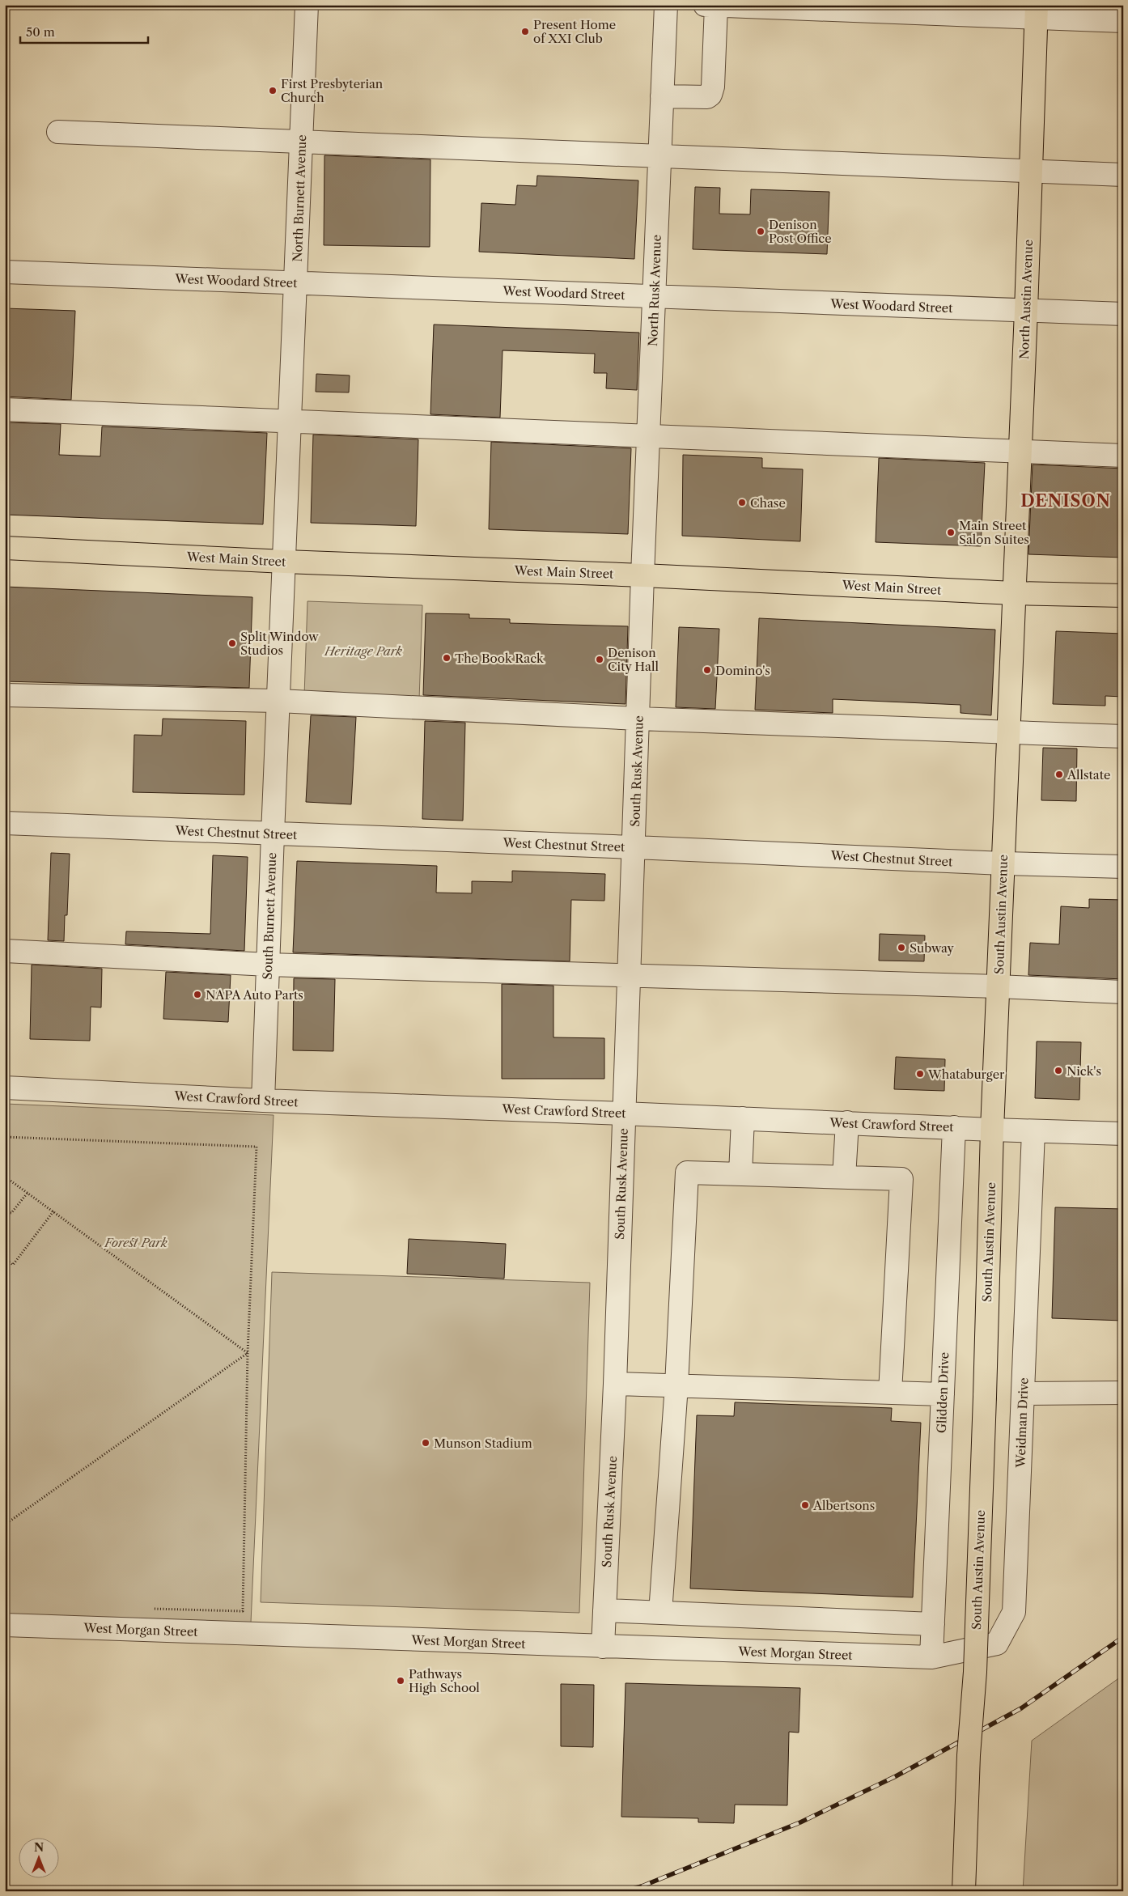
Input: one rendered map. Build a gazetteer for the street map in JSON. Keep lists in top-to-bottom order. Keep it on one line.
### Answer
{"streets":{"main road":["North Austin Avenue","West Main Street","South Austin Avenue"],"street":["North Burnett Avenue","West Woodard Street","North Rusk Avenue","South Rusk Avenue","West Chestnut Street","South Burnett Avenue","West Crawford Street","Glidden Drive","Weidman Drive","West Morgan Street"]},"crossings":[["North Burnett Avenue","West Woodard Street"],["North Burnett Avenue","West Main Street"],["North Burnett Avenue","South Burnett Avenue"],["West Woodard Street","North Rusk Avenue"],["West Woodard Street","North Austin Avenue"],["North Rusk Avenue","West Main Street"],["North Rusk Avenue","South Rusk Avenue"],["North Austin Avenue","West Main Street"],["North Austin Avenue","South Austin Avenue"],["West Main Street","South Rusk Avenue"],["West Main Street","South Austin Avenue"],["West Main Street","South Burnett Avenue"],["South Rusk Avenue","West Chestnut Street"],["South Rusk Avenue","West Crawford Street"],["South Rusk Avenue","West Morgan Street"],["West Chestnut Street","South Austin Avenue"],["West Chestnut Street","South Burnett Avenue"],["South Austin Avenue","West Crawford Street"],["South Burnett Avenue","West Crawford Street"],["West Crawford Street","Glidden Drive"],["West Crawford Street","Weidman Drive"],["Glidden Drive","Weidman Drive"],["Glidden Drive","West Morgan Street"],["Weidman Drive","West Morgan Street"]],"districts":["DENISON"],"parks":["Heritage Park","Forest Park"],"places":["Present Home of XXI Club","First Presbyterian Church","Denison Post Office","Chase","Main Street Salon Suites","Split Window Studios","The Book Rack","Denison City Hall","Domino's","Allstate","Subway","NAPA Auto Parts","Nick's","Whataburger","Munson Stadium","Albertsons","Pathways High School"],"scale_bar":"50 m","north":"top"}
